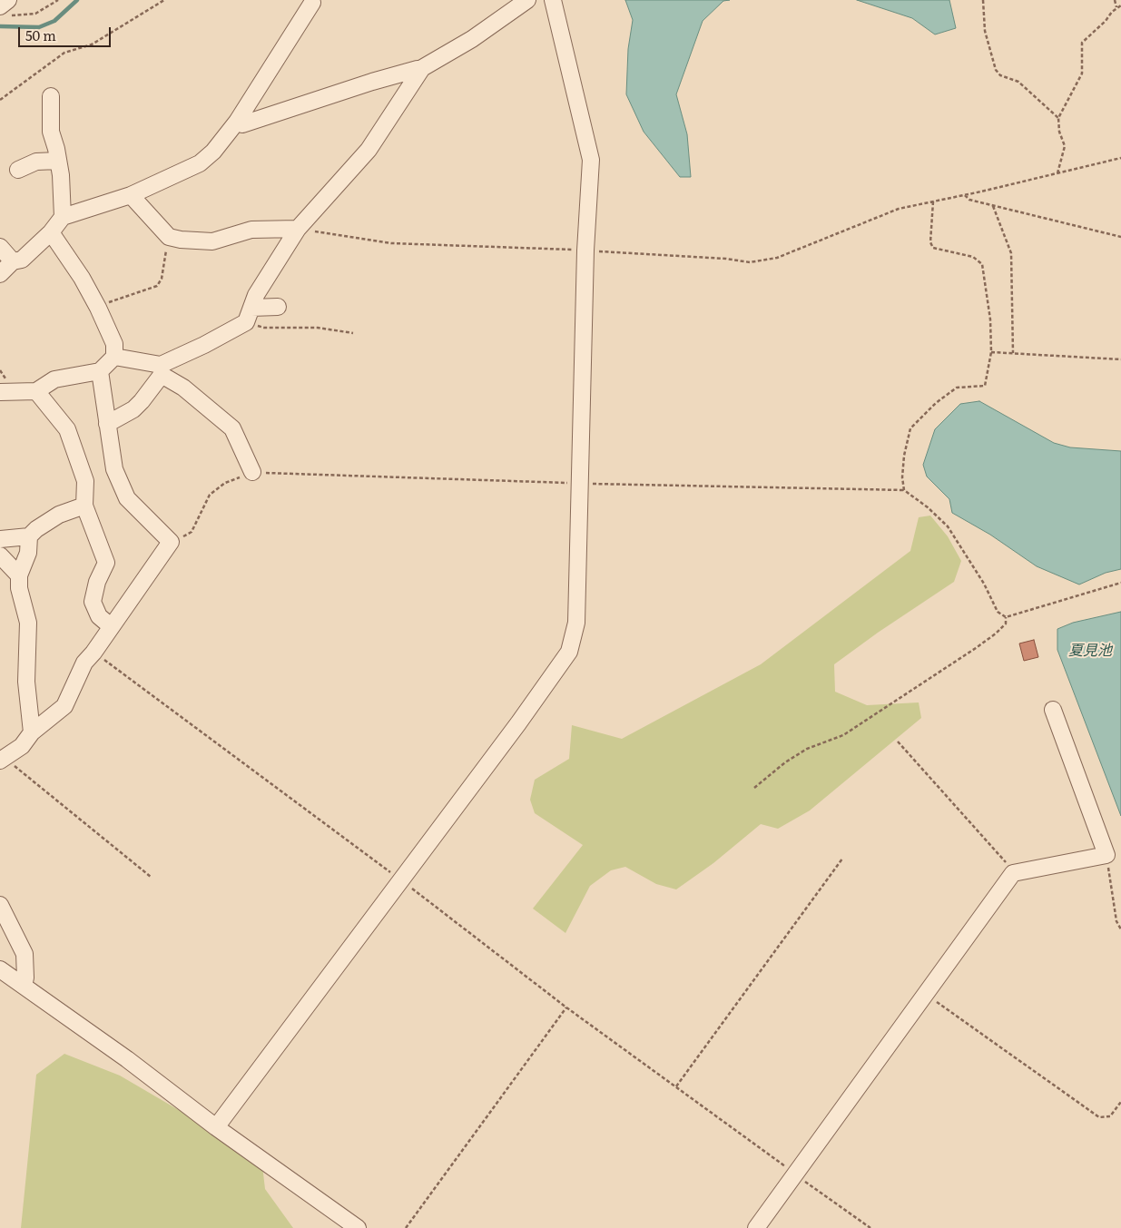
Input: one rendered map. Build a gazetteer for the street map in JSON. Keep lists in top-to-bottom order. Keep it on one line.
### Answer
{"water":["夏見池"],"scale_bar":"50 m"}
